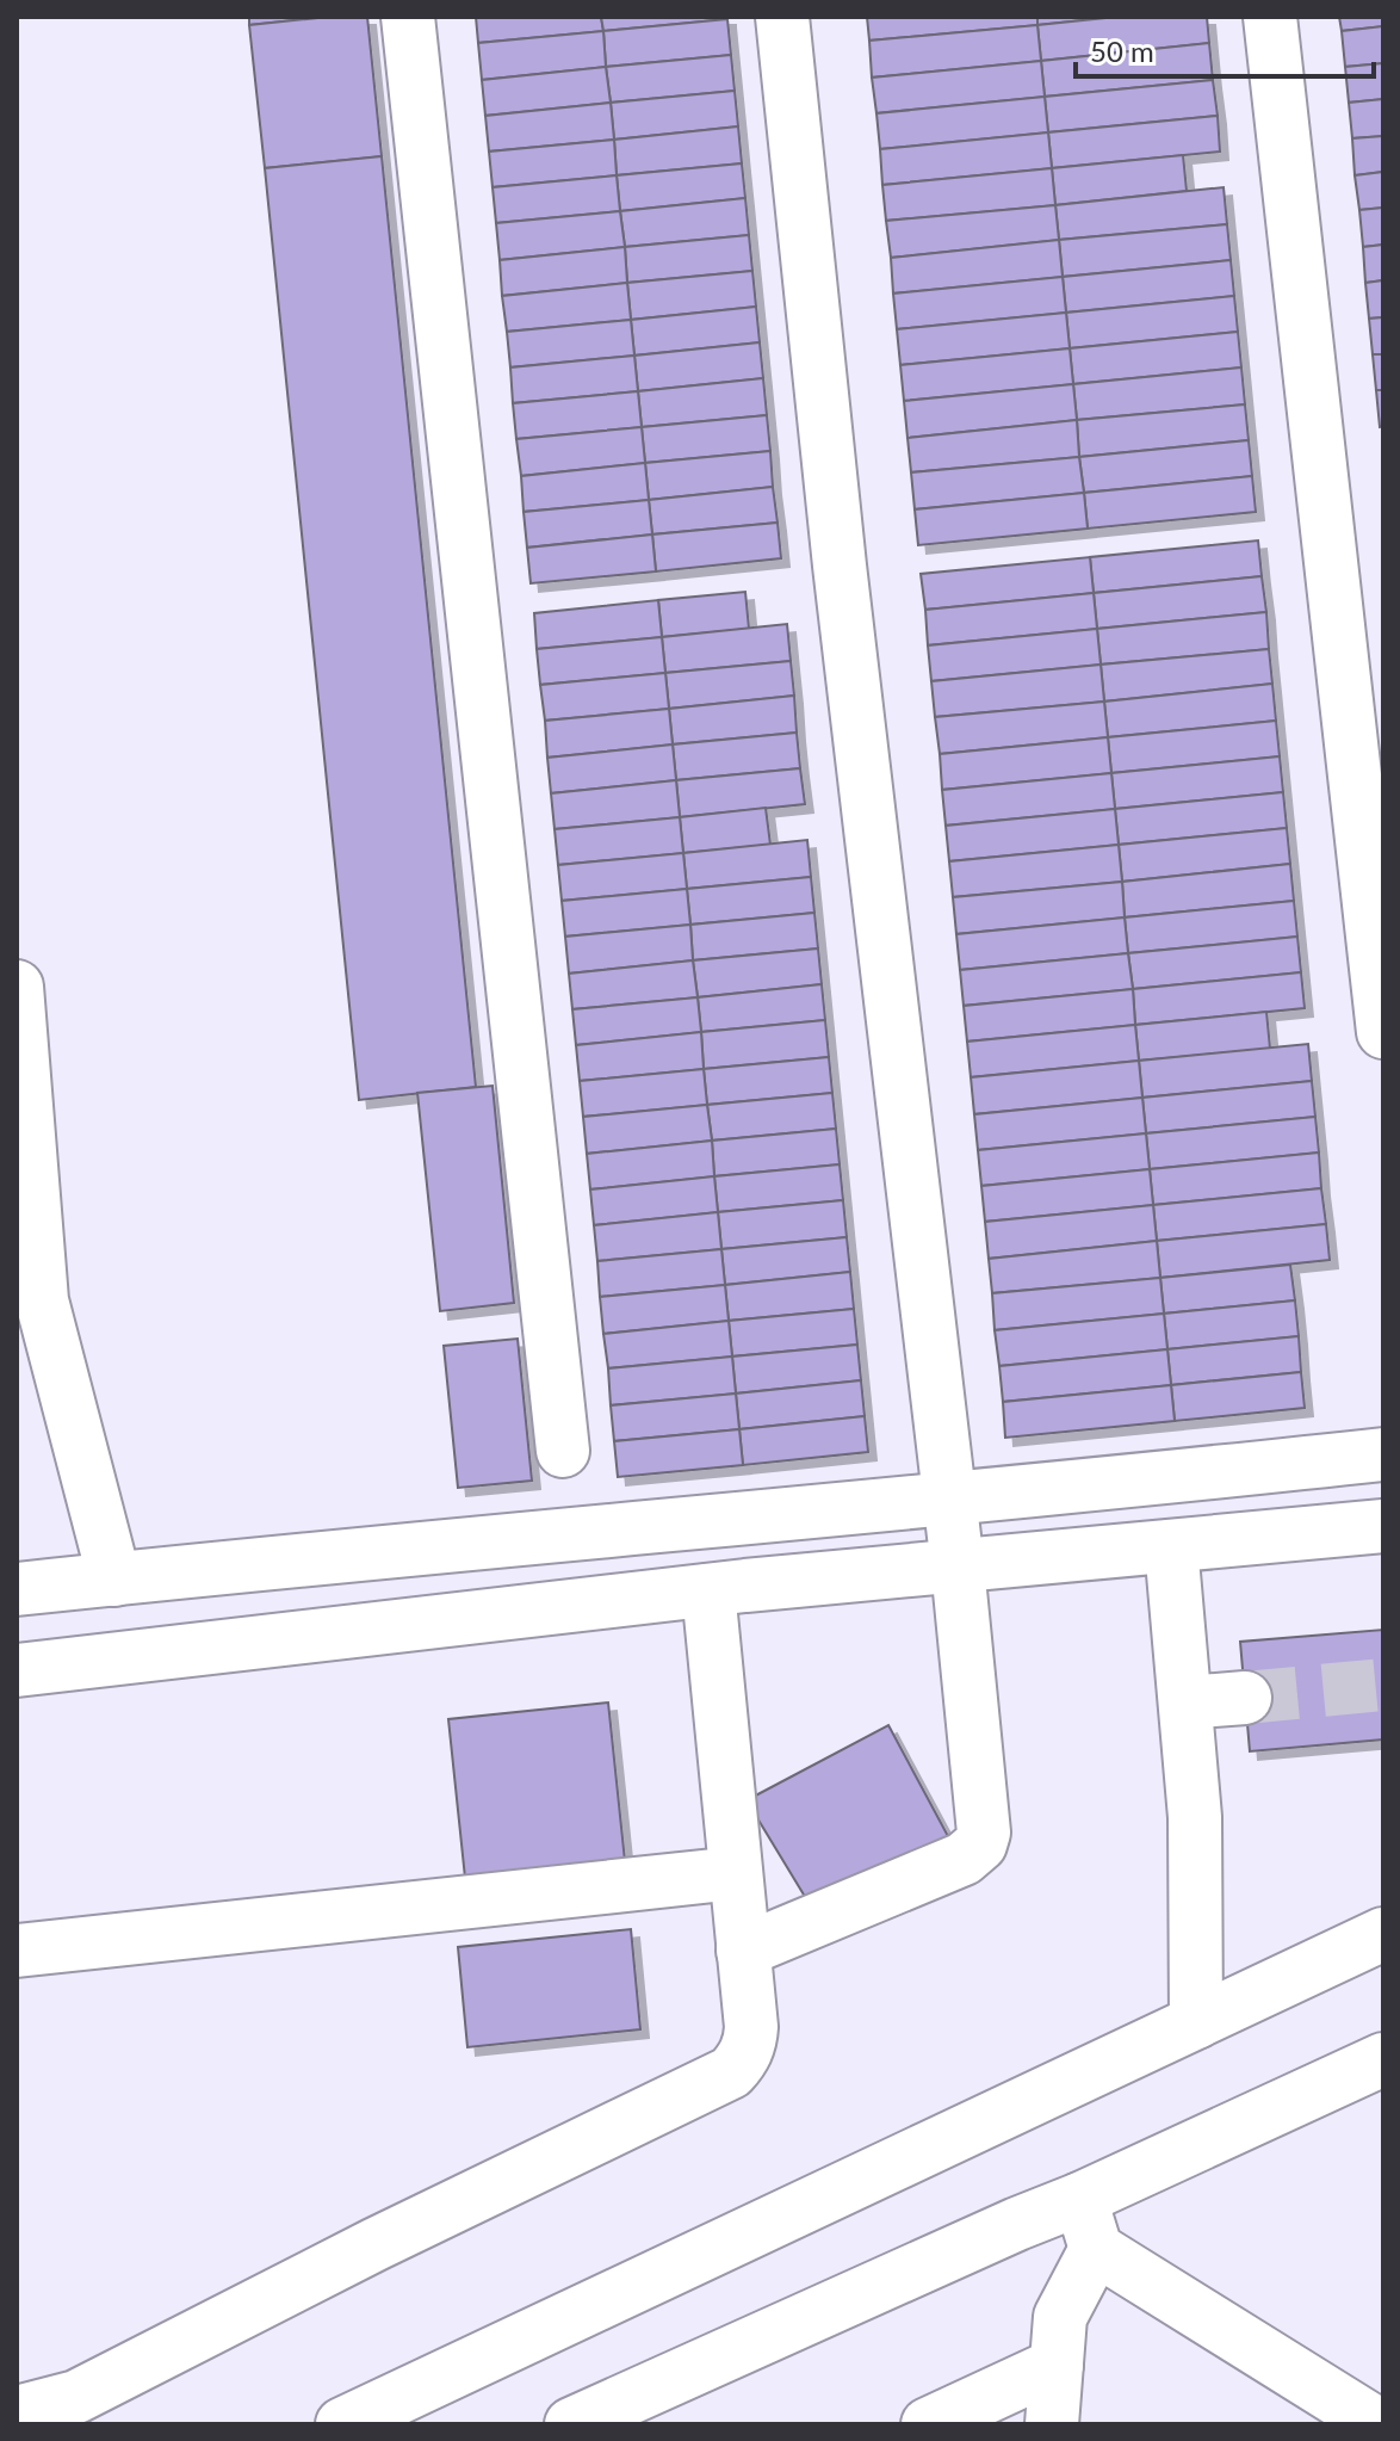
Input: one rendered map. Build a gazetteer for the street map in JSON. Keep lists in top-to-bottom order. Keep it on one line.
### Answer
{"scale_bar":"50 m"}
